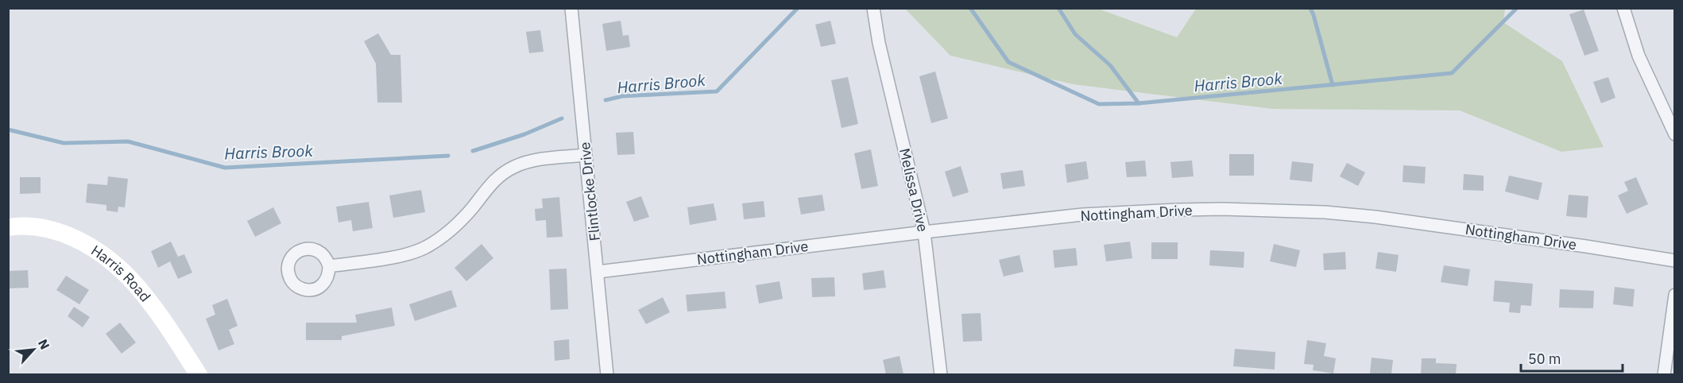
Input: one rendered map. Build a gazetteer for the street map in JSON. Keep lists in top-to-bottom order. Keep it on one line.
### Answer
{"streets":{"street":["Melissa Drive","Flintlocke Drive","Nottingham Drive","Harris Road"]},"crossings":[["Melissa Drive","Nottingham Drive"],["Flintlocke Drive","Nottingham Drive"]],"water":["Harris Brook"],"scale_bar":"50 m","north":"top right"}
